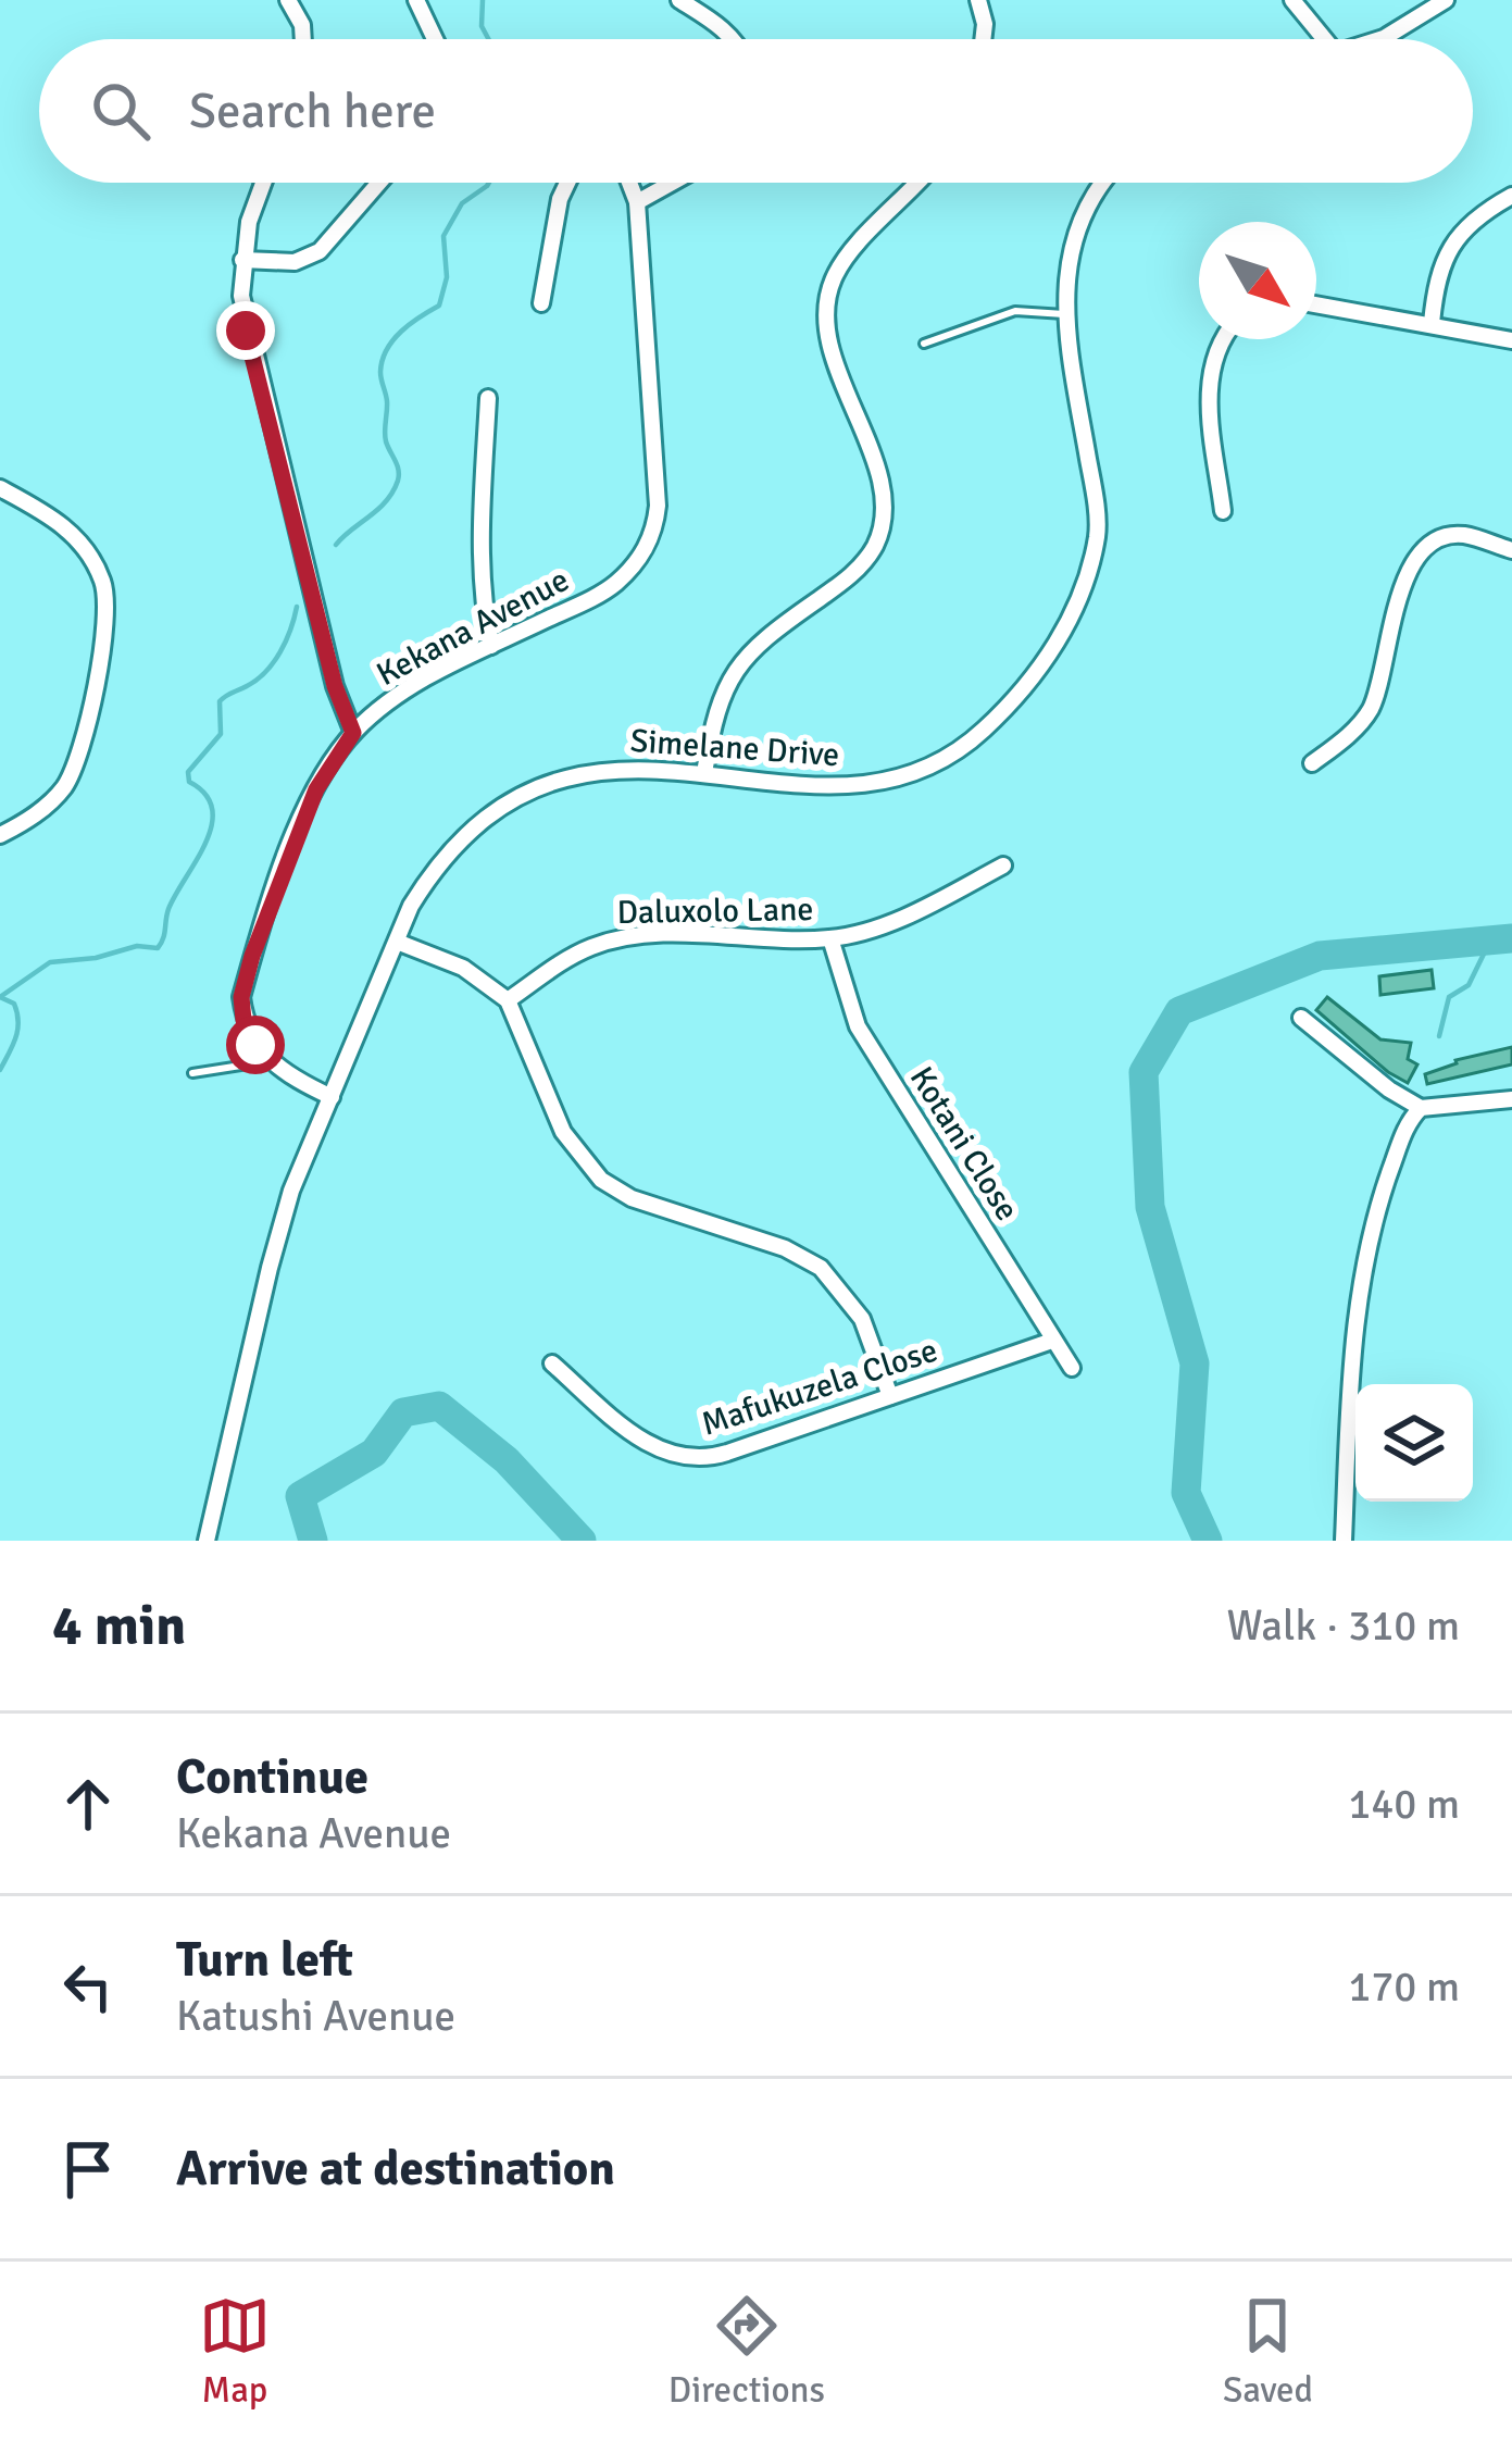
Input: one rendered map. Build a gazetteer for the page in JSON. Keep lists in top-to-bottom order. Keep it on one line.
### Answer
{"streets":{"street":["Kekana Avenue","Simelane Drive","Daluxolo Lane","Kotani Close","Mafukuzela Close"]},"crossings":[["Daluxolo Lane","Kotani Close"],["Kotani Close","Mafukuzela Close"]],"north":"bottom right","page":{"search":"Search here","heading":["4 min","Walk · 310 m"],"list":[["Continue","Kekana Avenue","140 m"],["Turn left","Katushi Avenue","170 m"],"Arrive at destination"],"nav":["Map","Directions","Saved"]}}
